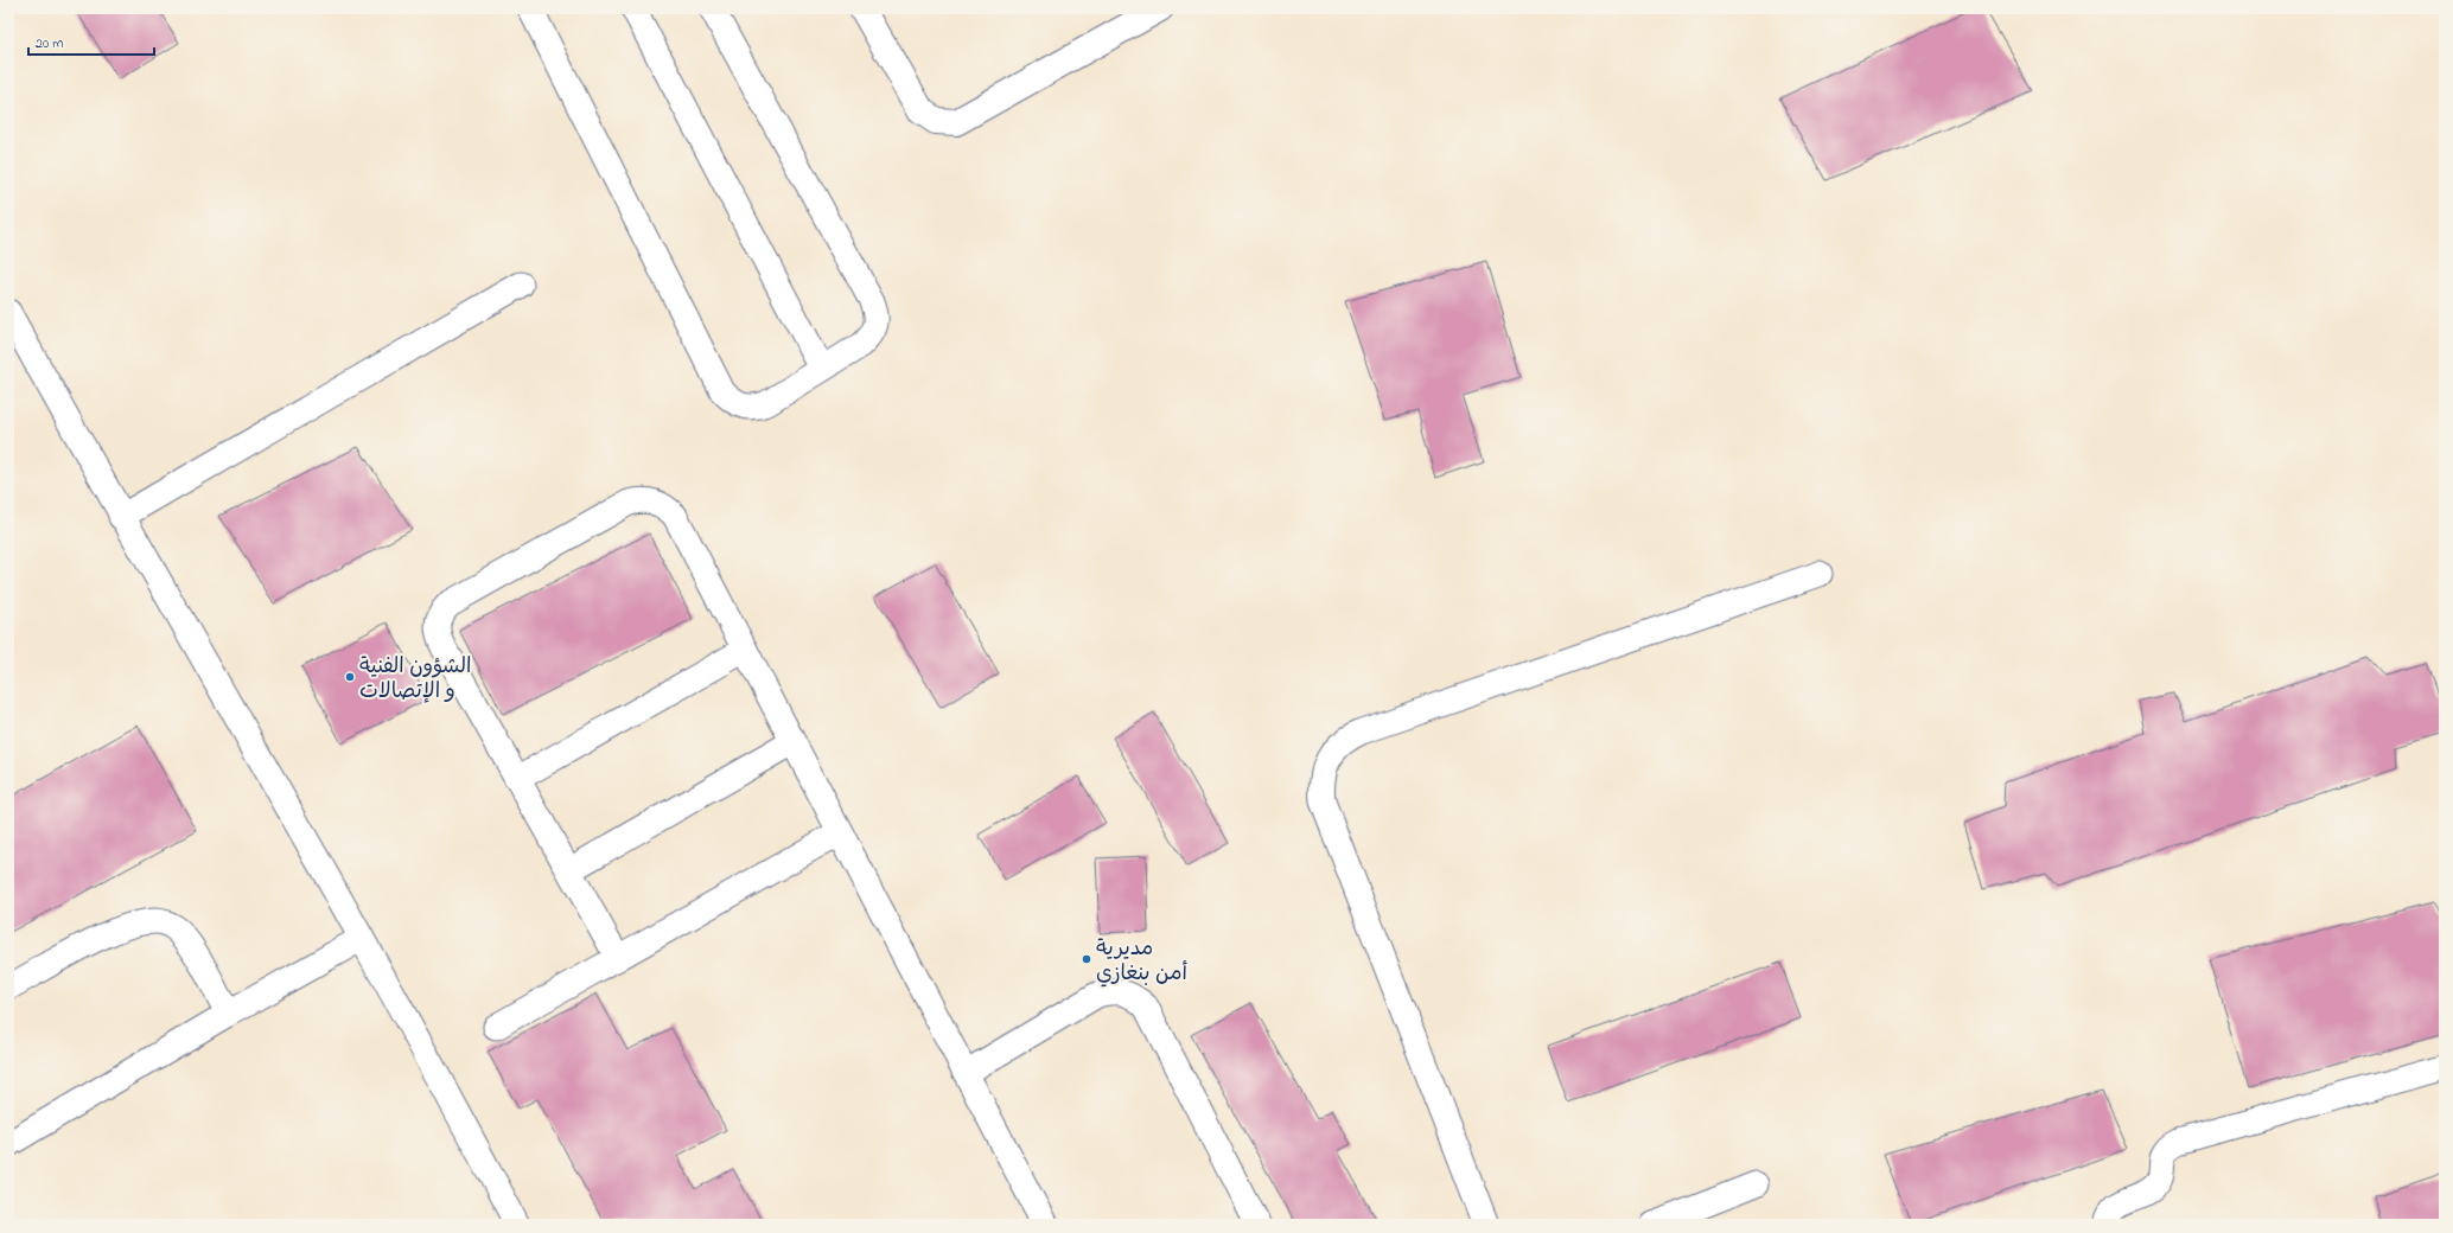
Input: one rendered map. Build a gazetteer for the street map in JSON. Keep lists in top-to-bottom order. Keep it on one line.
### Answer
{"places":["الشؤون الفنية و الإتصالات","مديرية أمن بنغازي"],"scale_bar":"20 m"}
